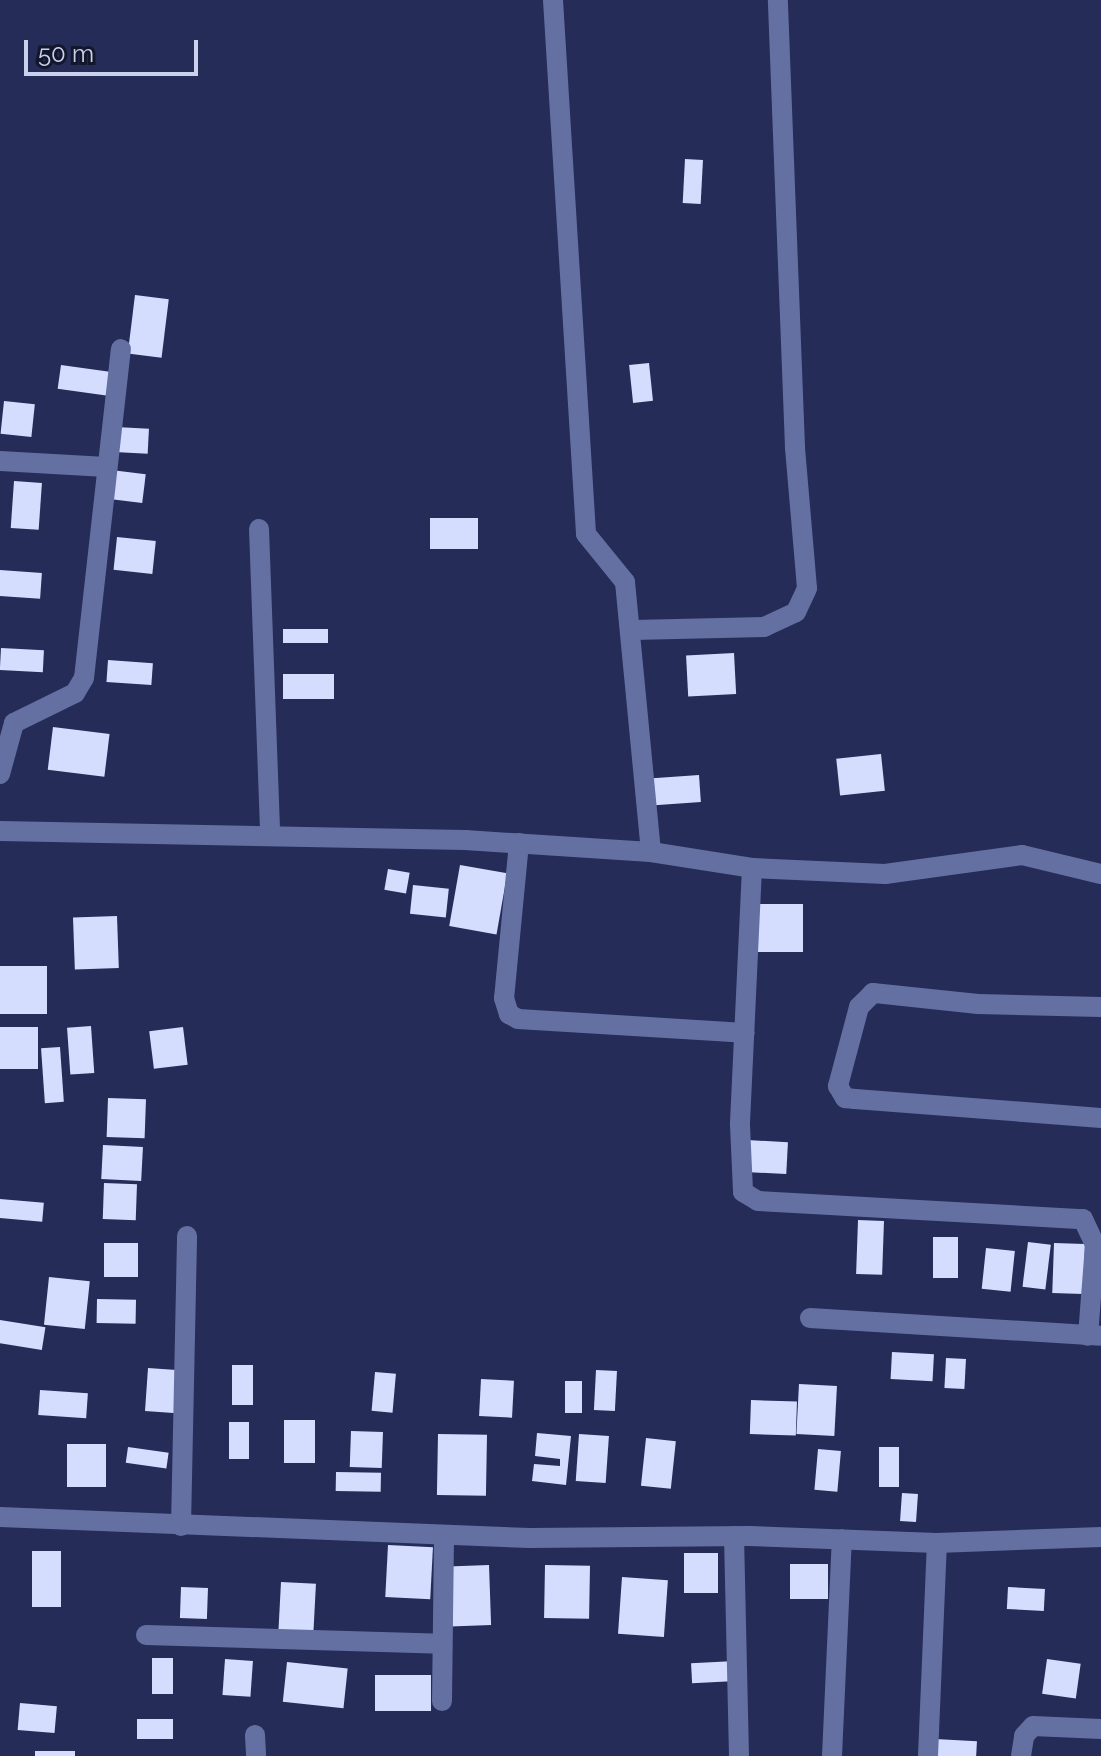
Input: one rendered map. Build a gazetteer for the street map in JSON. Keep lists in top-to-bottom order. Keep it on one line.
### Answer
{"scale_bar":"50 m"}
